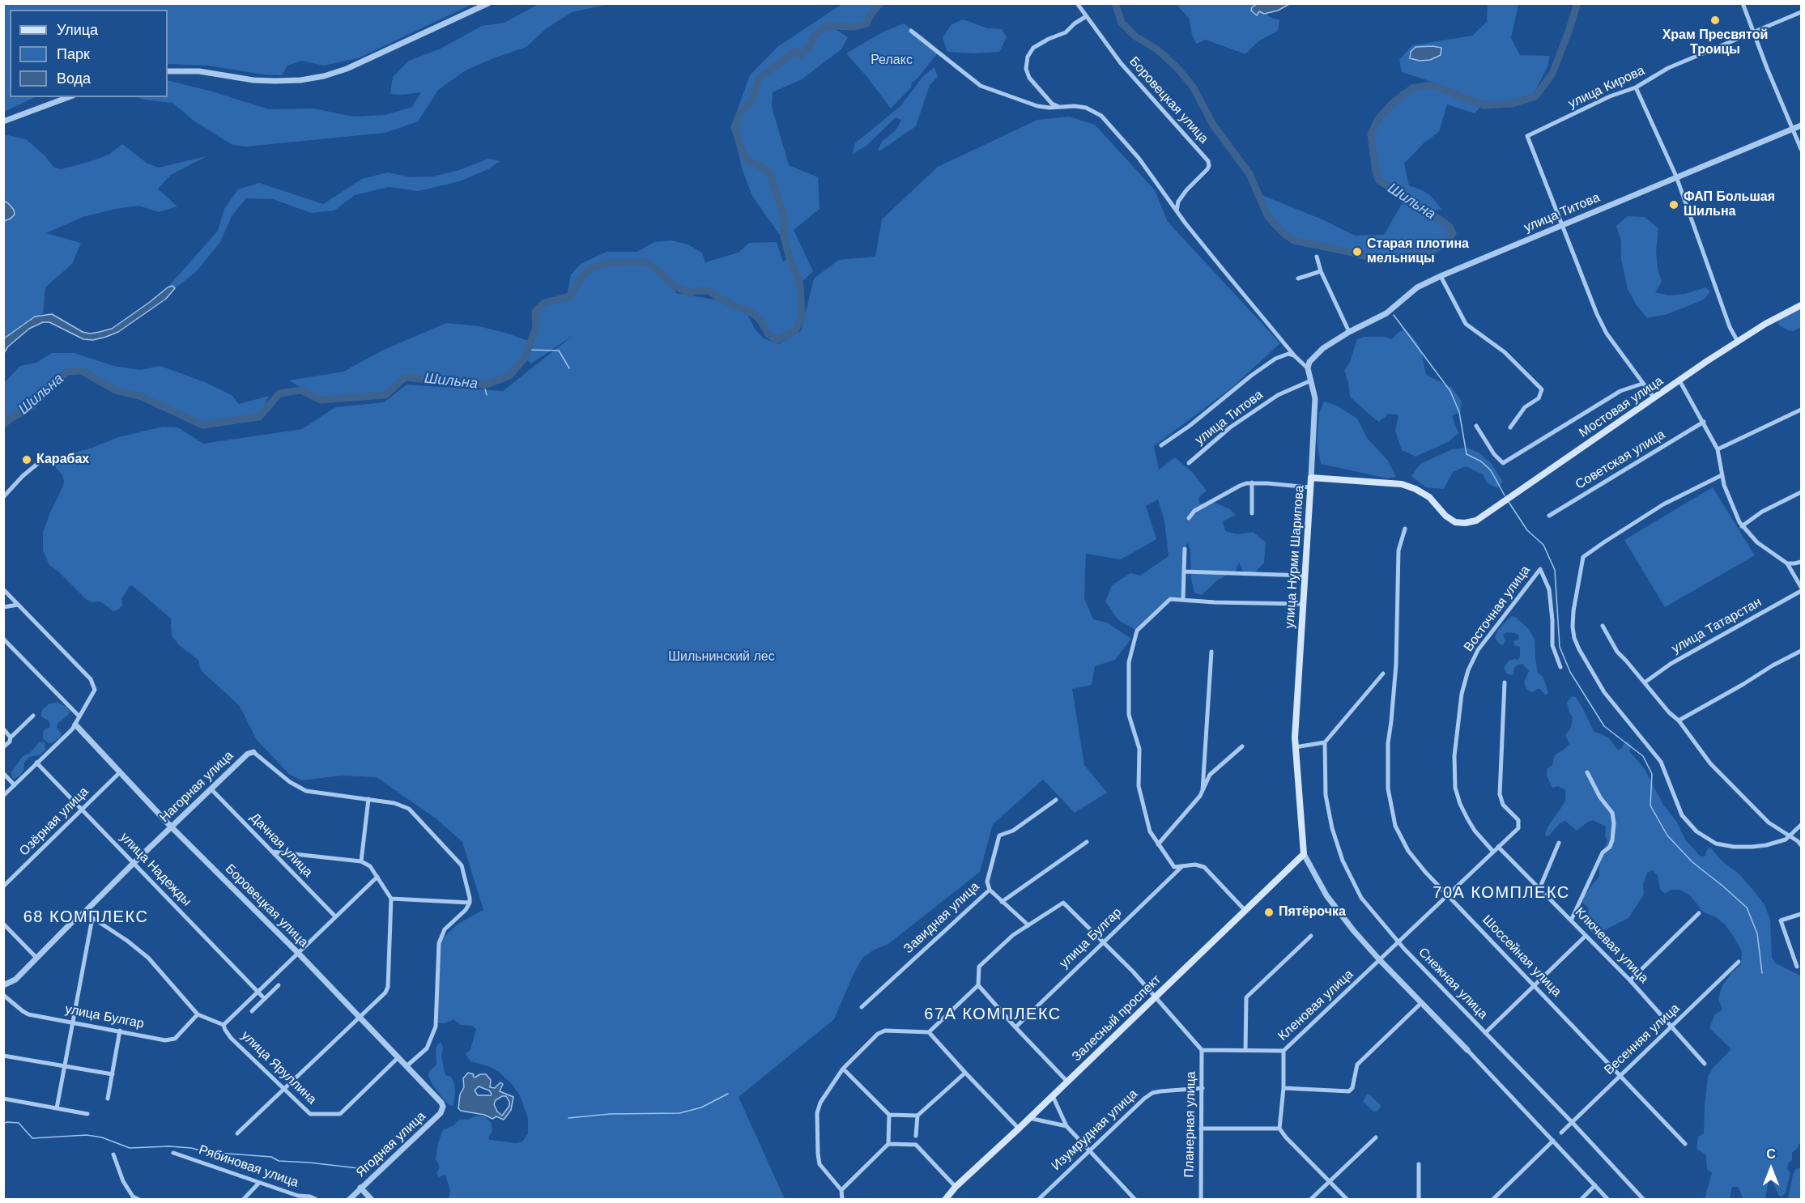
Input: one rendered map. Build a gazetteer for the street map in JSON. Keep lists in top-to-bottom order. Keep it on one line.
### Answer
{"streets":{"main road":["Мостовая улица","улица Нурми Шарипова","Залесный проспект"],"street":["улица Кирова","Боровецкая улица","улица Титова","Советская улица","Восточная улица","улица Татарстан","Нагорная улица","Озёрная улица","Дачная улица","улица Надежды","Завидная улица","улица Булгар","Ключевая улица","Шоссейная улица","Снежная улица","Кленовая улица","Весенняя улица","улица Яруллина","Планерная улица","Изумрудная улица","Ягодная улица","Рябиновая улица"]},"crossings":[["улица Кирова","улица Титова"],["Боровецкая улица","Нагорная улица"],["Боровецкая улица","Озёрная улица"],["Боровецкая улица","улица Яруллина"],["Боровецкая улица","Ягодная улица"],["улица Титова","улица Нурми Шарипова"],["Мостовая улица","улица Нурми Шарипова"],["улица Нурми Шарипова","Залесный проспект"],["Восточная улица","Кленовая улица"],["Нагорная улица","Дачная улица"],["Нагорная улица","улица Надежды"],["Озёрная улица","улица Надежды"],["Ключевая улица","Кленовая улица"],["Ключевая улица","Весенняя улица"],["Шоссейная улица","Кленовая улица"],["Шоссейная улица","Весенняя улица"],["Снежная улица","Кленовая улица"],["Снежная улица","Весенняя улица"],["Кленовая улица","Планерная улица"],["Планерная улица","Изумрудная улица"]],"districts":["70А КОМПЛЕКС","68 КОМПЛЕКС","67А КОМПЛЕКС"],"water":["Шильна"],"parks":["Релакс","Шильнинский лес"],"places":["Храм Пресвятой Троицы","ФАП Большая Шильна","Старая плотина мельницы","Карабах","Пятёрочка"],"legend":["Улица","Парк","Вода"],"north":"top"}
